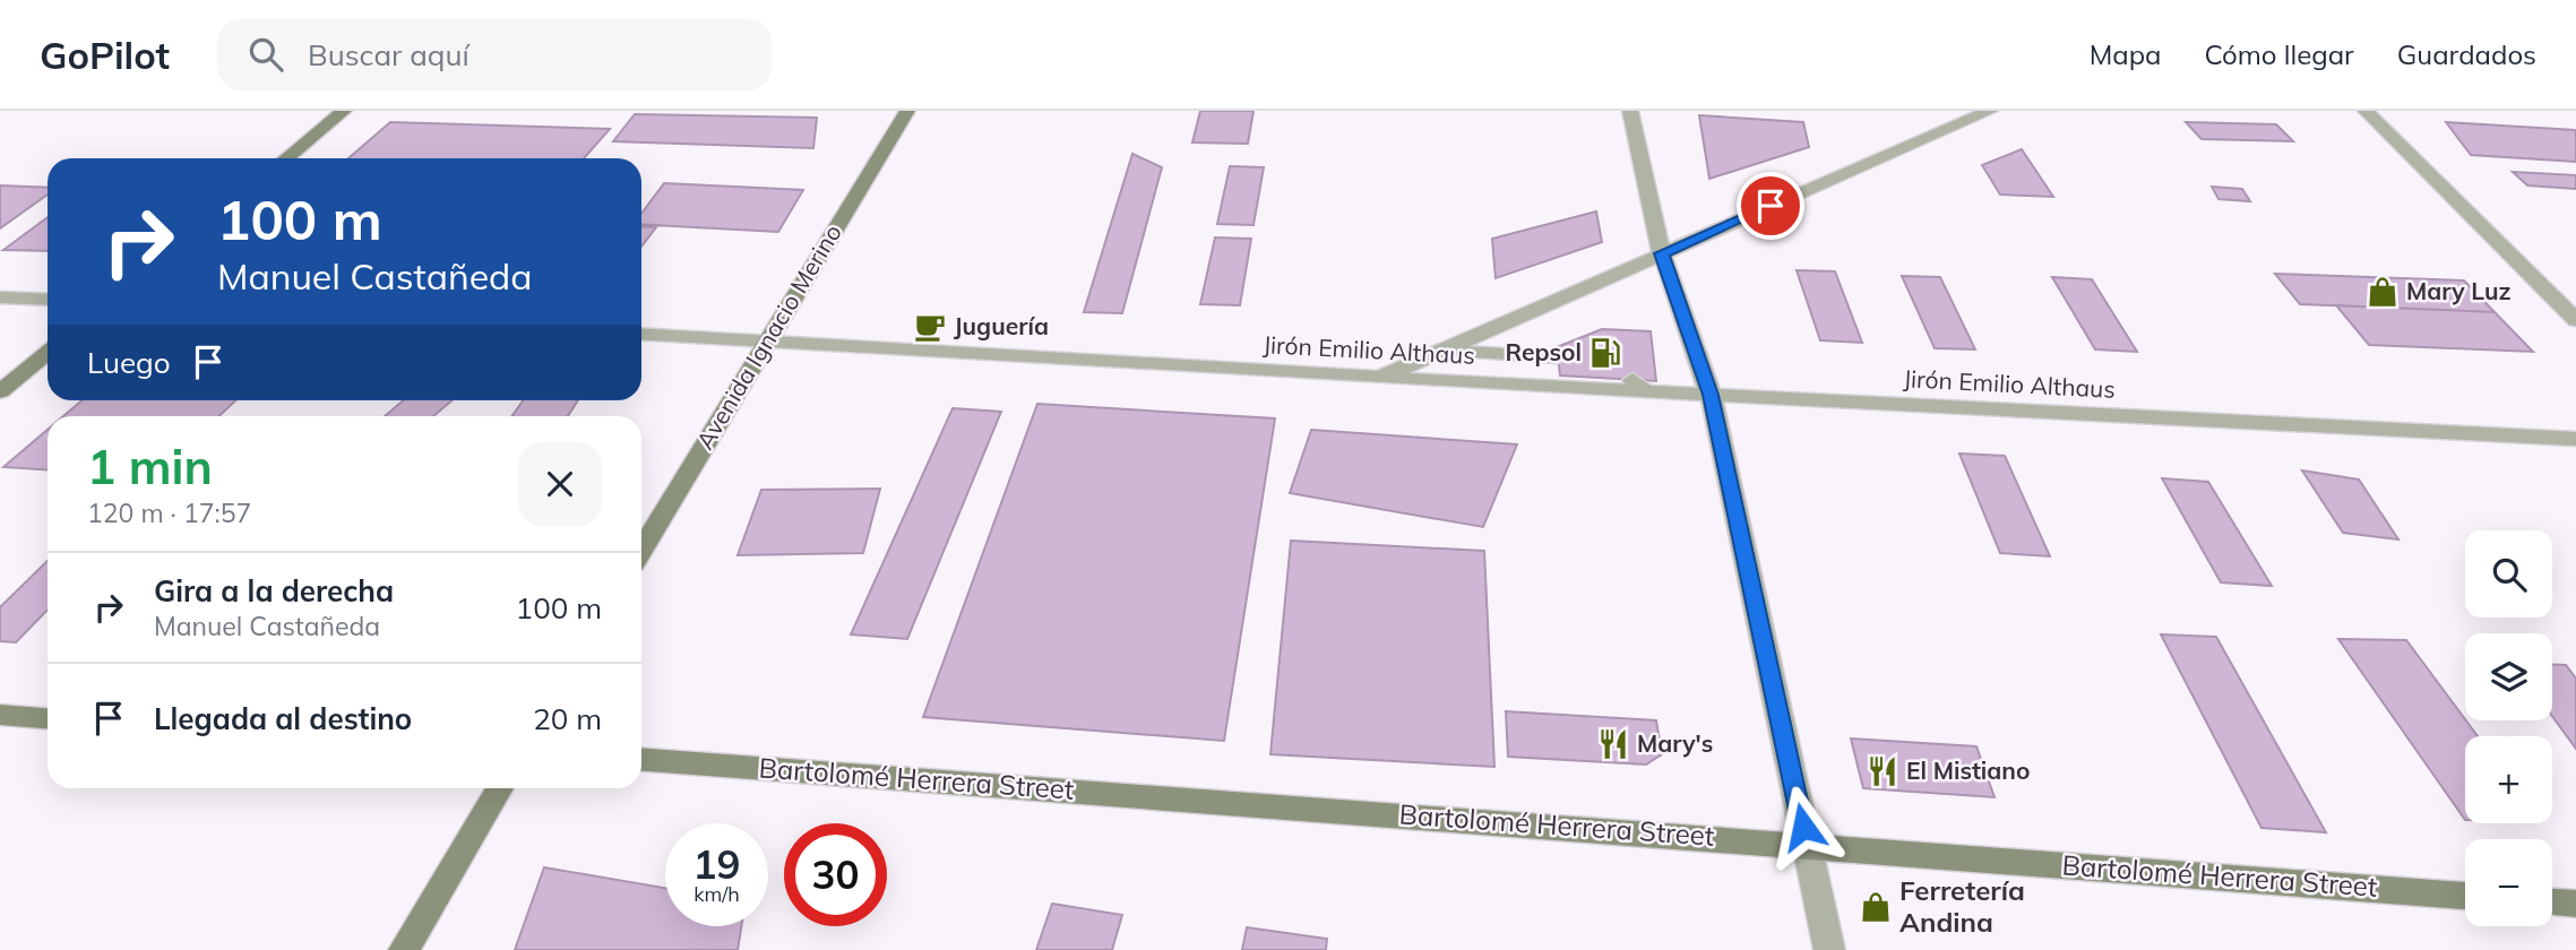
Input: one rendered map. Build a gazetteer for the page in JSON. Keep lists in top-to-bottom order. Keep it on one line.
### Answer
{"streets":{"street":["Avenida Ignacio Merino","Jirón Emilio Althaus","Bartolomé Herrera Street"]},"crossings":[["Avenida Ignacio Merino","Jirón Emilio Althaus"]],"places":{"shop":["Mary Luz","Ferretería Andina"],"cafe":["Juguería"],"fuel station":["Repsol"],"restaurant":["Mary's","El Mistiano"]},"page":{"header":"GoPilot","search":"Buscar aquí","nav":["Mapa","Cómo llegar","Guardados"],"turn":["100 m","Manuel Castañeda"],"then":"Luego","heading":["1 min","120 m · 17:57"],"map_buttons":["+","−"],"list":[{"name":"Gira a la derecha","note":"Manuel Castañeda","value":"100 m"},{"name":"Llegada al destino","value":"20 m"}],"speed":"19 km/h","limit":"30"}}
